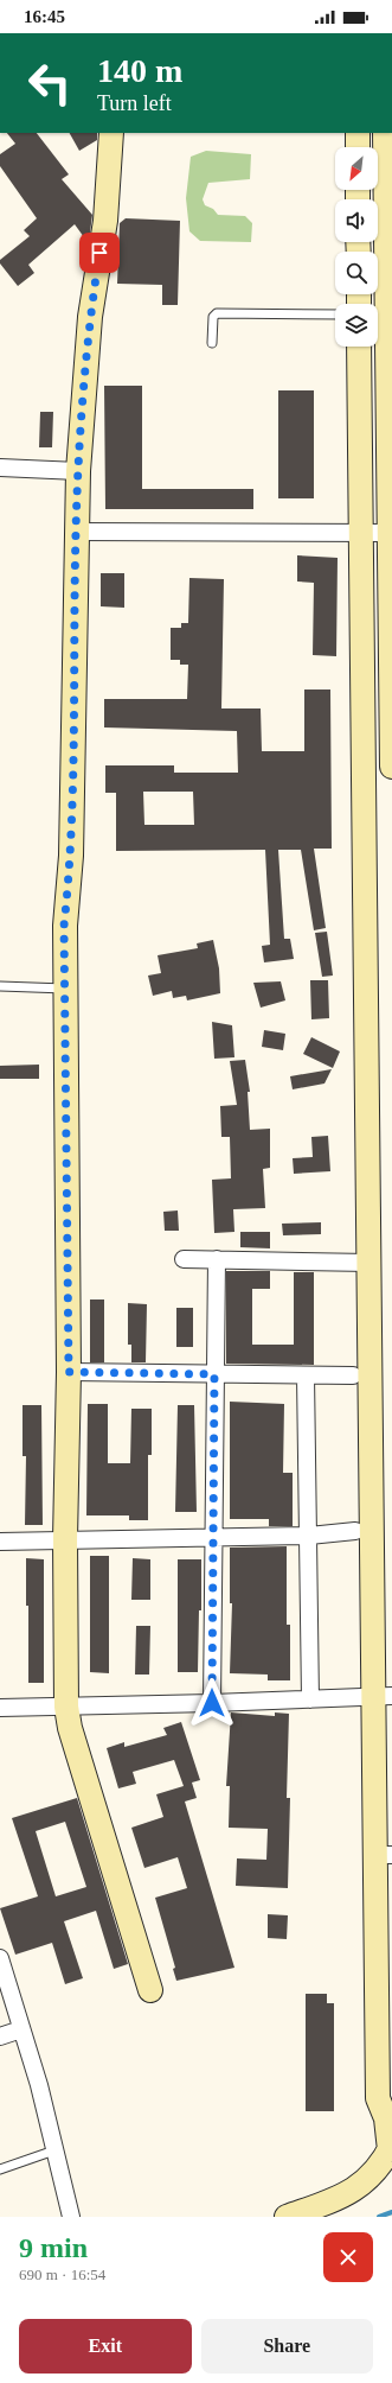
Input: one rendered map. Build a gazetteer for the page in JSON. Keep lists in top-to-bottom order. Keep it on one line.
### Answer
{"north":"bottom left","page":{"status":"16:45","turn":["140 m","Turn left"],"heading":["9 min","690 m · 16:54"],"buttons":["Exit","Share"]}}
